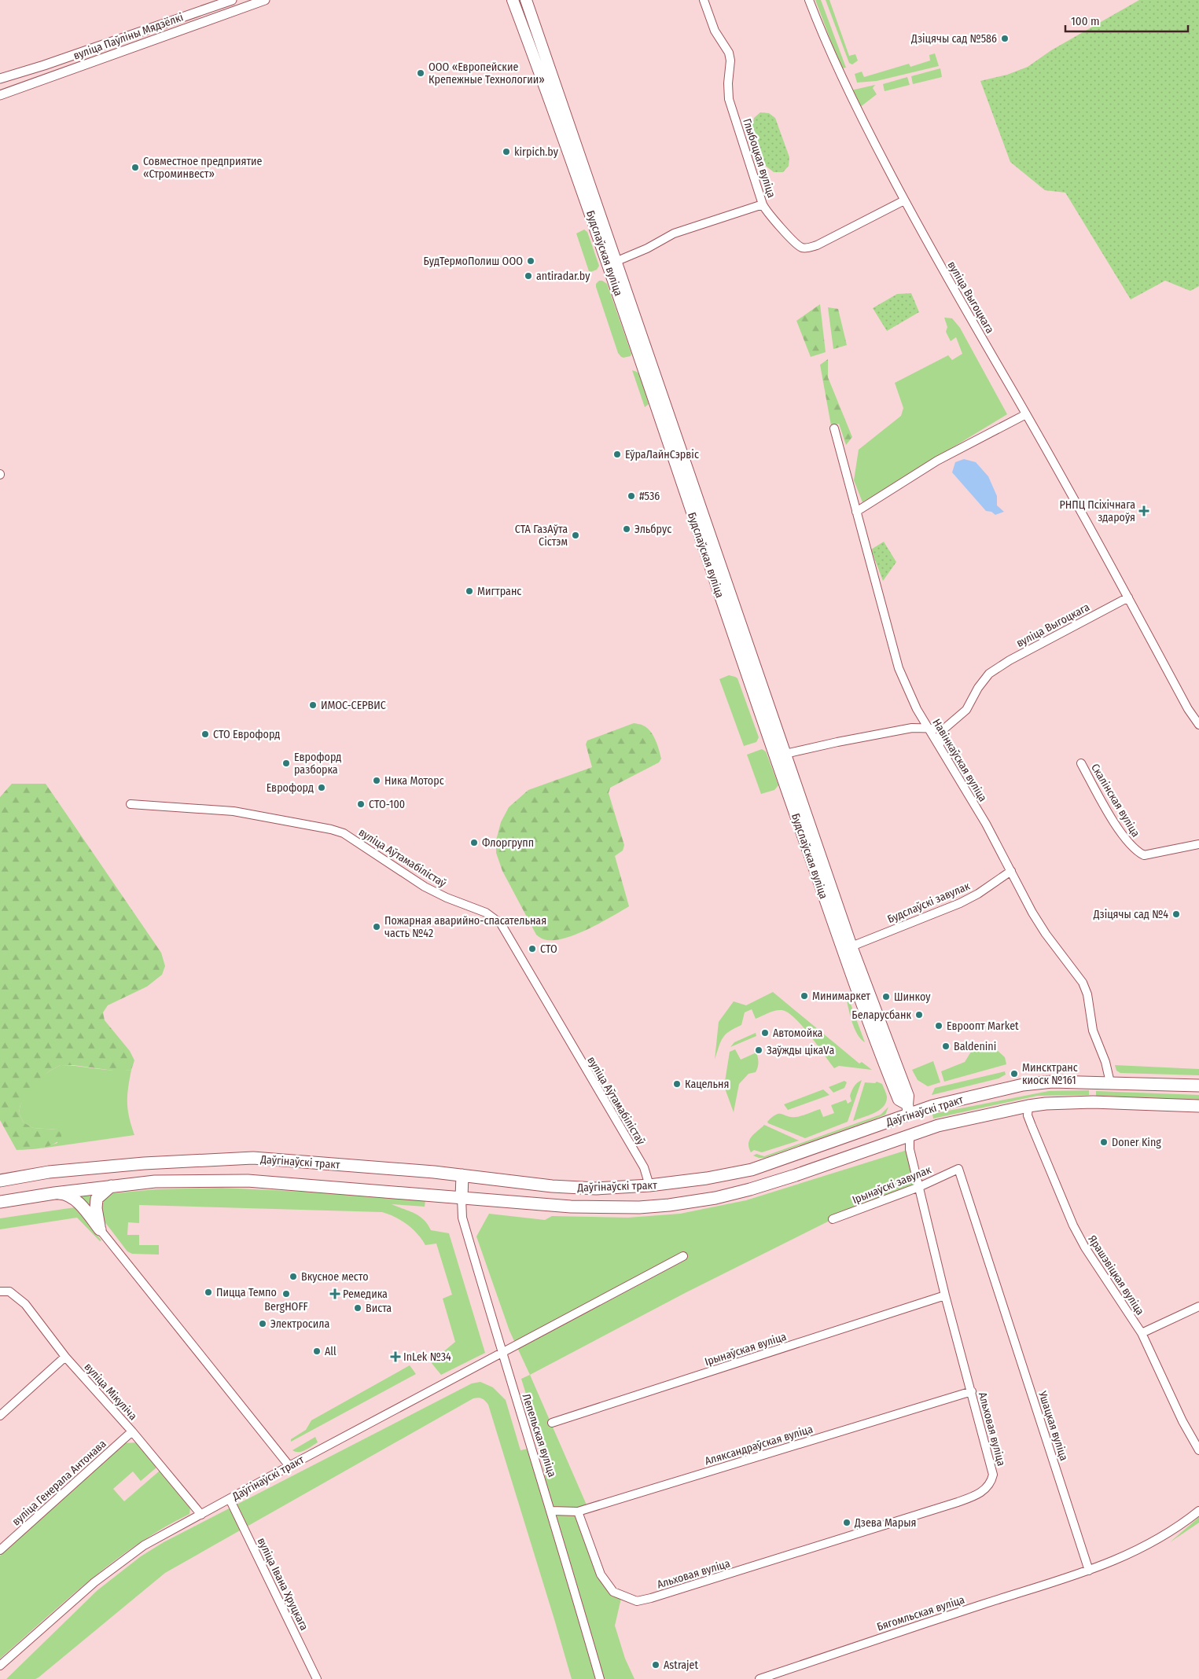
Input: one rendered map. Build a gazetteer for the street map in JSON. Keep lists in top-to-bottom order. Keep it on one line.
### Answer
{"streets":{"main road":["Будслаўская вуліца","Даўгінаўскі тракт"],"street":["вуліца Паўліны Мядзёлкі","Глыбоцкая вуліца","вуліца Выгоцкага","Навінкаўская вуліца","Скалінская вуліца","вуліца Аўтамабілістаў","Будслаўскі завулак","Ірынаўскі завулак","Ярашэвіцкая вуліца","Ірынаўская вуліца","вуліца Мікуліча","Ушацкая вуліца","Альховая вуліца","Лепельская вуліца","Аляксандраўская вуліца","вуліца Генерала Антонава","вуліца Івана Хруцкага","Бягомльская вуліца"]},"crossings":[["Глыбоцкая вуліца","вуліца Выгоцкага"],["Будслаўская вуліца","Будслаўскі завулак"],["Будслаўская вуліца","Даўгінаўскі тракт"],["Навінкаўская вуліца","Будслаўскі завулак"],["Навінкаўская вуліца","Даўгінаўскі тракт"],["вуліца Аўтамабілістаў","Даўгінаўскі тракт"],["Даўгінаўскі тракт","Ярашэвіцкая вуліца"],["Даўгінаўскі тракт","вуліца Мікуліча"],["Даўгінаўскі тракт","Альховая вуліца"],["Даўгінаўскі тракт","Лепельская вуліца"],["Даўгінаўскі тракт","вуліца Івана Хруцкага"],["Ірынаўскі завулак","Ушацкая вуліца"],["Ірынаўскі завулак","Альховая вуліца"],["Ірынаўская вуліца","Альховая вуліца"],["вуліца Мікуліча","вуліца Генерала Антонава"],["Ушацкая вуліца","Бягомльская вуліца"],["Альховая вуліца","Аляксандраўская вуліца"],["Лепельская вуліца","Аляксандраўская вуліца"]],"places":{"other":["Дзіцячы сад №586","ООО «Европейские Крепежные Технологии»","kirpich.by","Совместное предприятие «Строминвест»","БудТермоПолиш ООО","antiradar.by","ЕўраЛайнСэрвіс","#536","Эльбрус","СТА ГазАўта Сістэм","Мигтранс","ИМОС-СЕРВИС","СТО Еврофорд","Еврофорд разборка","Ника Моторс","Еврофорд","СТО-100","Флоргрупп","Дзіцячы сад №4","Пожарная аварийно-спасательная часть №42","СТО","Минимаркет","Шинкоу","Беларусбанк","Евроопт Market","Автомойка","Baldenini","Заўжды цікаVа","Минсктранс киоск №161","Кацельня","Doner King","Вкусное место","Пицца Темпо","BergHOFF","Виста","Электросила","All","Дзева Марыя","Astrajet"],"health":["РНПЦ Псіхічнага здароўя","Ремедика","InLek №34"]},"scale_bar":"100 m"}
